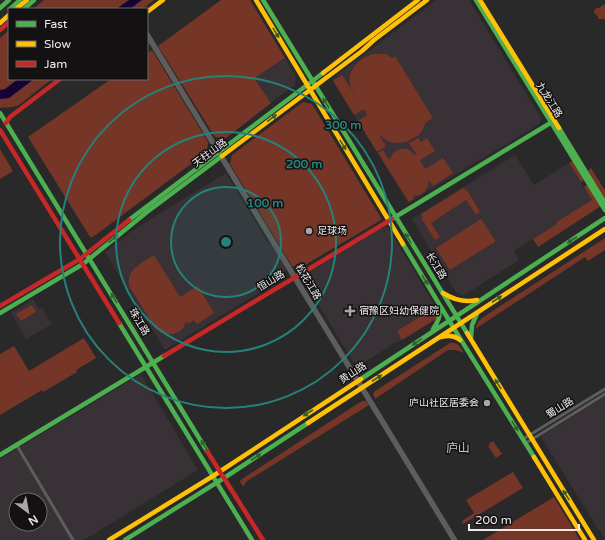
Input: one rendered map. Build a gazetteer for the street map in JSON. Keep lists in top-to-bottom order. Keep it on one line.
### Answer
{"streets":{"main road":["九龙江路","天柱山路","长江路","恒山路","珠江路","黄山路"],"street":["松花江路","蜀山路"]},"crossings":[["九龙江路","恒山路"],["天柱山路","长江路"],["天柱山路","松花江路"],["天柱山路","珠江路"],["长江路","恒山路"],["长江路","黄山路"],["长江路","蜀山路"],["恒山路","松花江路"],["恒山路","珠江路"],["松花江路","黄山路"],["珠江路","黄山路"]],"districts":["庐山"],"places":{"other":["足球场","庐山社区居委会"],"health":["宿豫区妇幼保健院"]},"legend":["Fast","Slow","Jam"],"scale_bar":"200 m","north":"bottom right","rings":["300 m","200 m","100 m"]}
